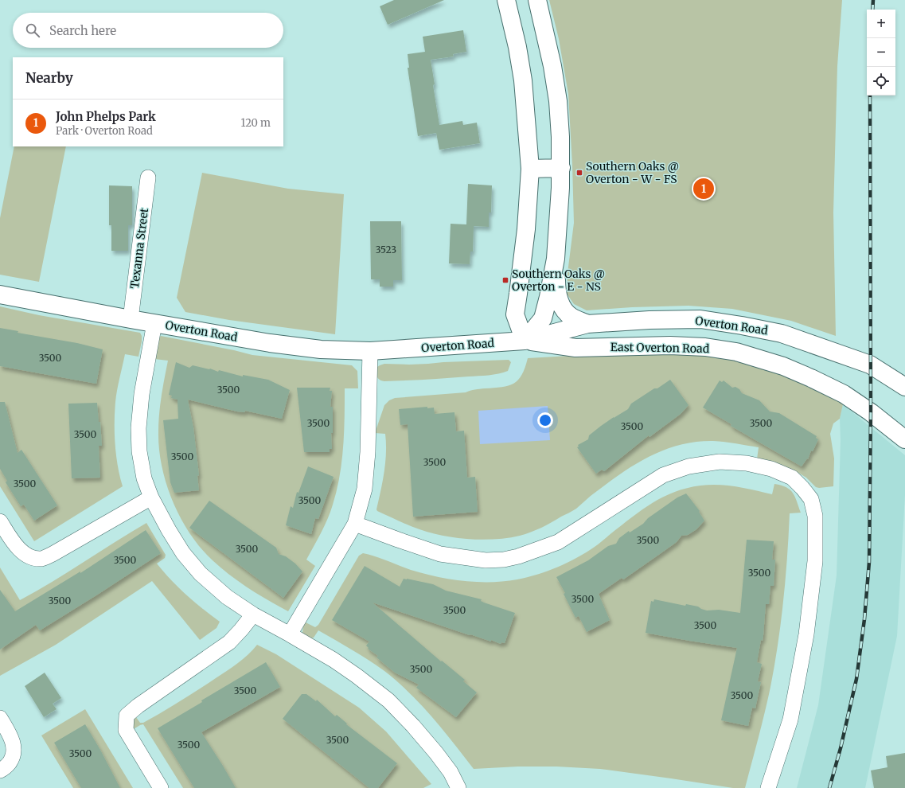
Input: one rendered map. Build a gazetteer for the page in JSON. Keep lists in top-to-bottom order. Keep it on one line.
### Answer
{"streets":{"street":["Texanna Street","Overton Road","East Overton Road"]},"crossings":[["Texanna Street","Overton Road"],["Overton Road","East Overton Road"]],"places":{"transit":["Southern Oaks @ Overton - W - FS","Southern Oaks @ Overton - E - NS"]},"house_numbers":["3523","3500","3500","3500","3500","3500","3500","3500","3500","3500","3500","3500","3500","3500","3500","3500","3500","3500","3500","3500","3500","3500","3500","3500","3500"],"page":{"map_buttons":["+","−"],"search":"Search here","heading":"Nearby","list":[{"mark":"1","name":"John Phelps Park","note":"Park · Overton Road","value":"120 m"}],"pins":"1"}}
